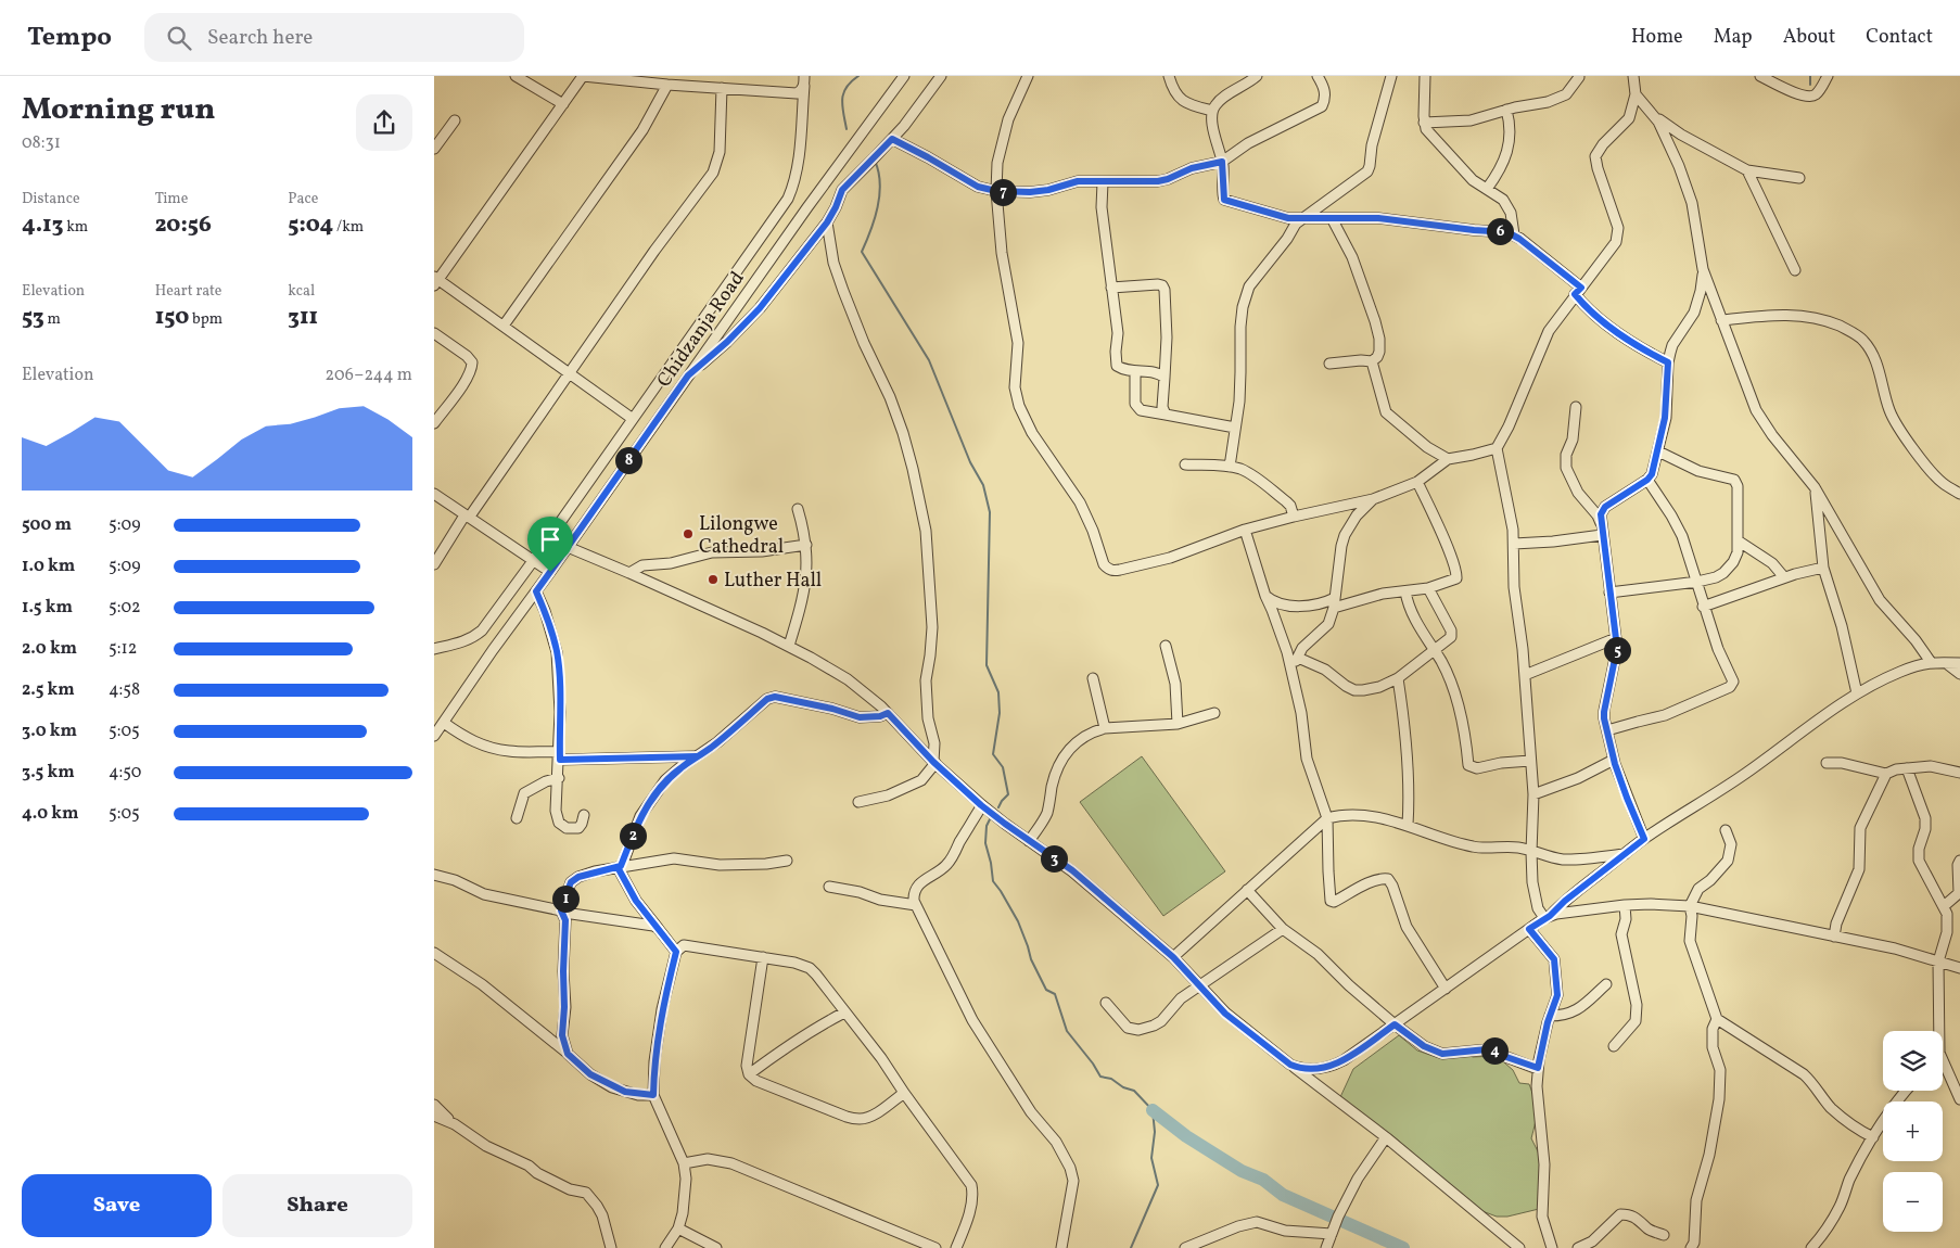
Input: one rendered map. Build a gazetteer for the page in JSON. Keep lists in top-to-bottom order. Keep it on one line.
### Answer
{"streets":{"street":["Chidzanja Road"]},"places":["Lilongwe Cathedral","Luther Hall"],"page":{"header":"Tempo","search":"Search here","nav":["Home","Map","About","Contact"],"heading":["Morning run","08:31"],"stats":[["Distance","4.13 km"],["Time","20:56"],["Pace","5:04 /km"],["Elevation","53 m"],["Heart rate","150 bpm"],["kcal","311"]],"pins":["7","6","8","5","2","3","1","4"],"chart":["Elevation","206–244 m"],"list":[{"name":"500 m","note":"5:09"},{"name":"1.0 km","note":"5:09"},{"name":"1.5 km","note":"5:02"},{"name":"2.0 km","note":"5:12"},{"name":"2.5 km","note":"4:58"},{"name":"3.0 km","note":"5:05"},{"name":"3.5 km","note":"4:50"},{"name":"4.0 km","note":"5:05"}],"map_buttons":["+","−"],"buttons":["Save","Share"]}}
